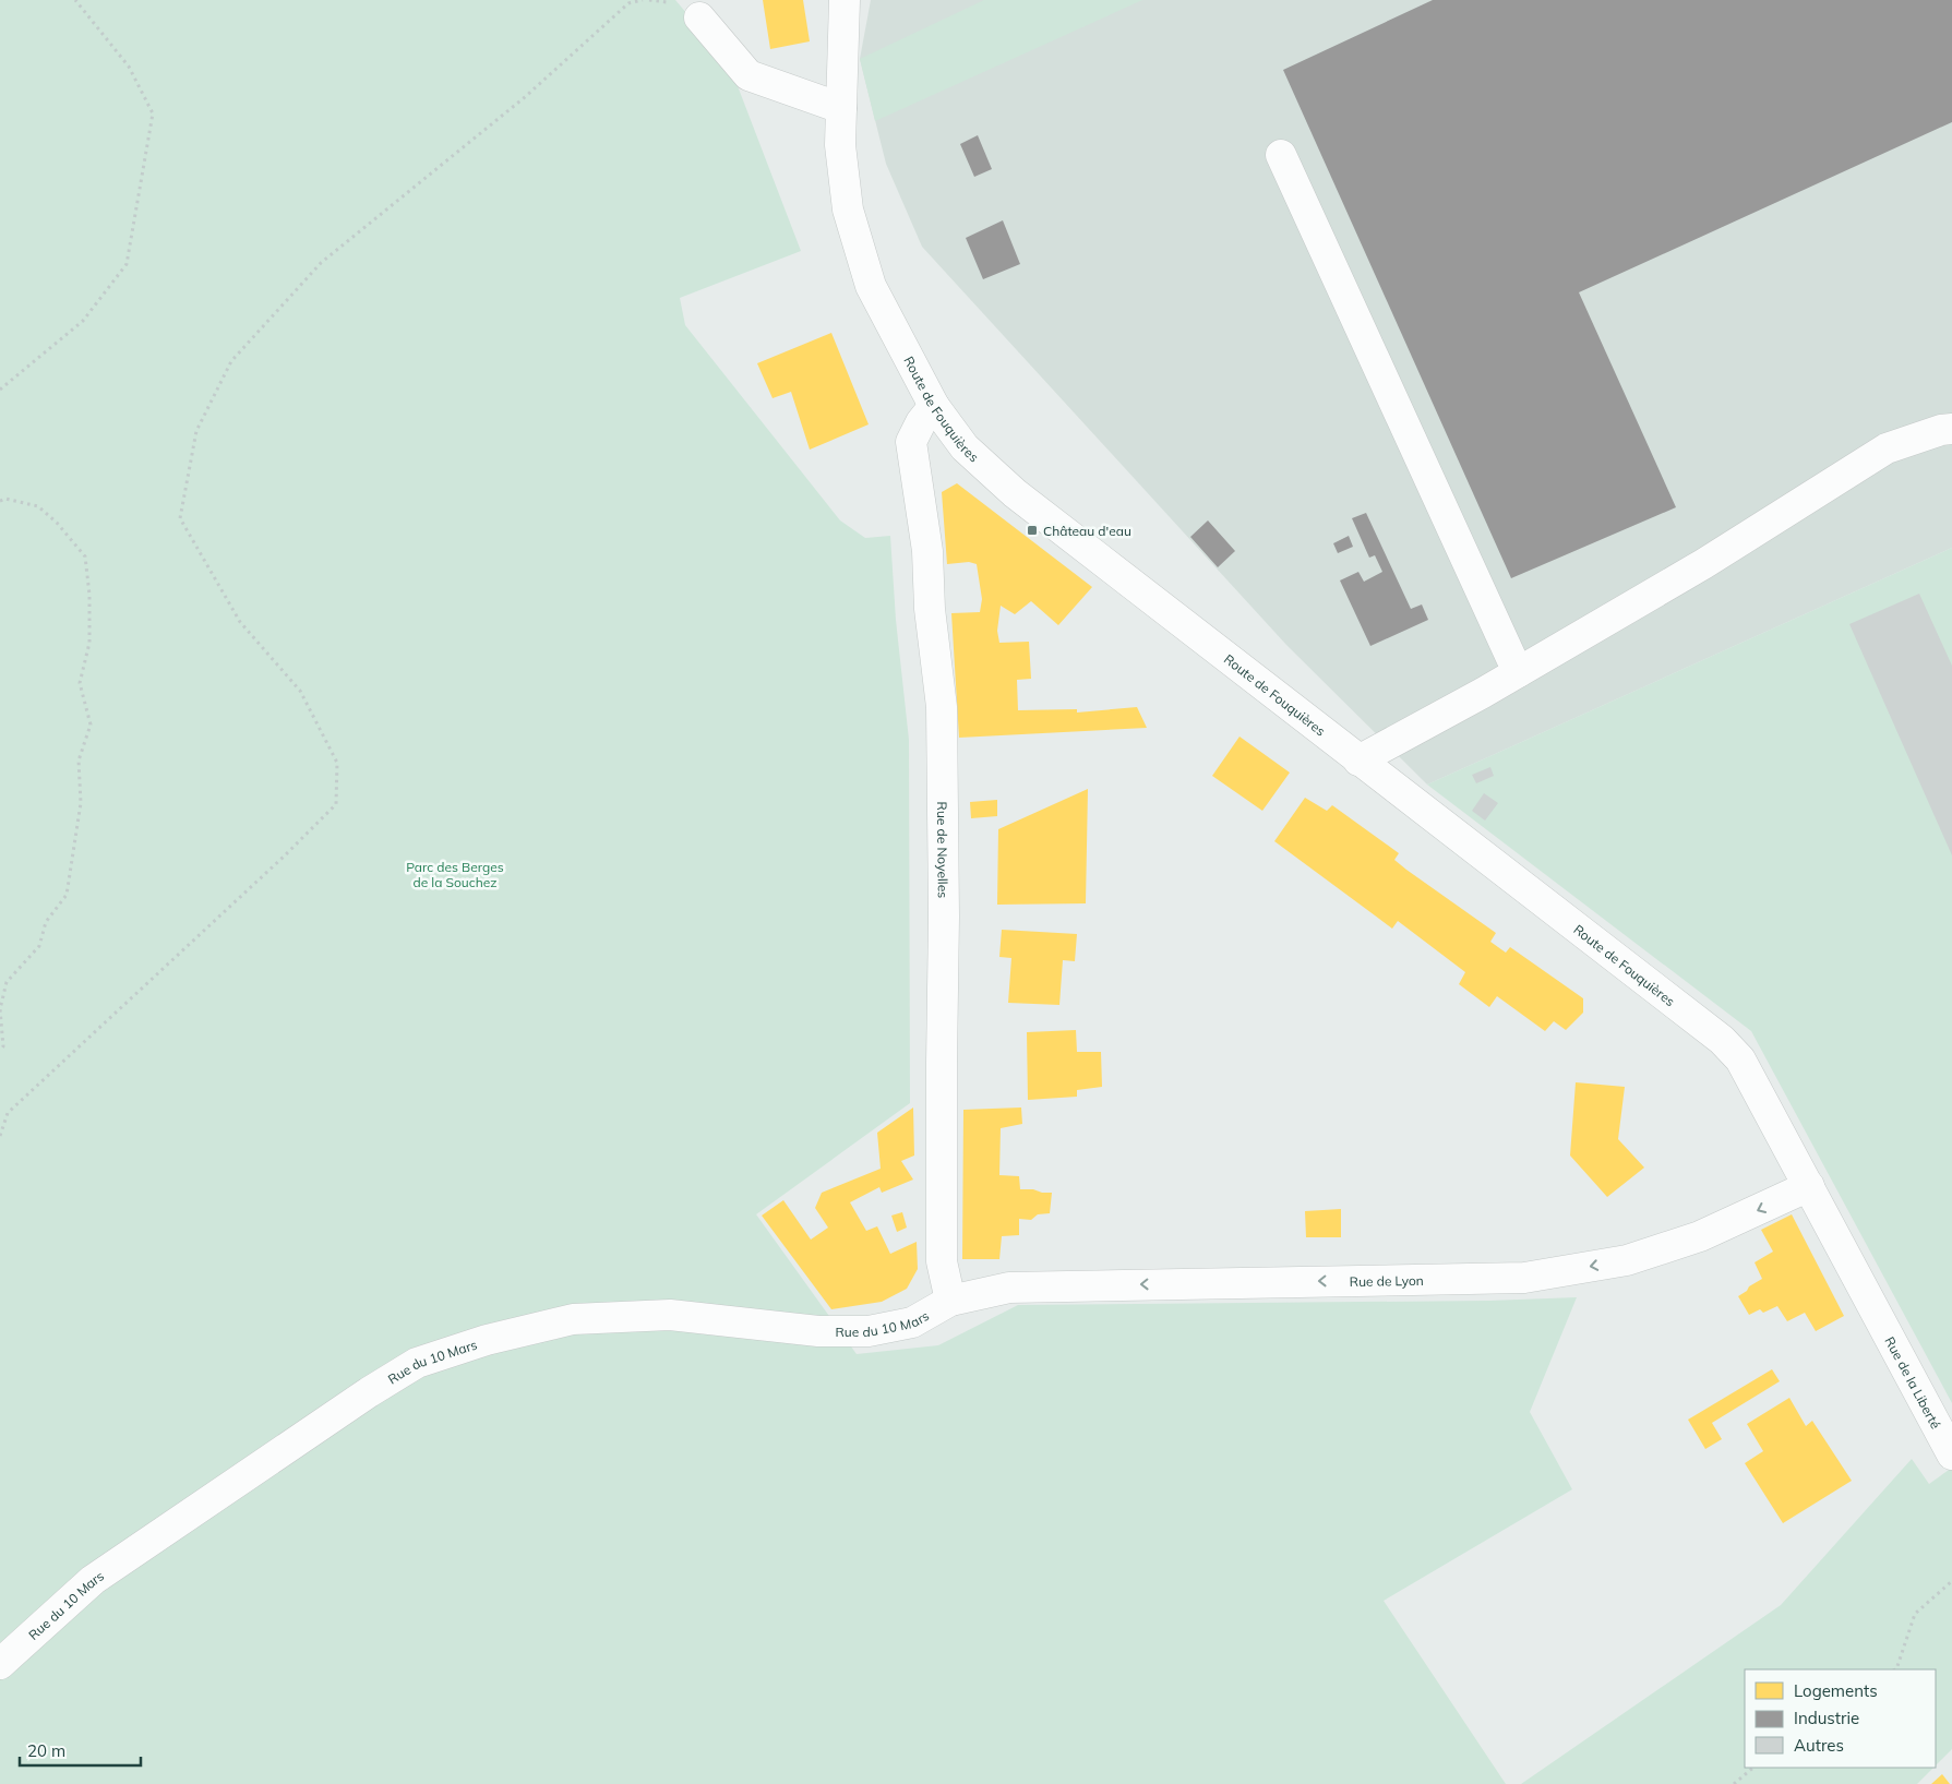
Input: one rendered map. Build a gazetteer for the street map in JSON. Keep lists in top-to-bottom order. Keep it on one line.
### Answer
{"streets":{"street":["Route de Fouquières","Rue de Noyelles","Rue de Lyon","Rue du 10 Mars","Rue de la Liberté"]},"crossings":[["Route de Fouquières","Rue de Noyelles"],["Route de Fouquières","Rue de Lyon"],["Route de Fouquières","Rue de la Liberté"],["Rue de Noyelles","Rue de Lyon"],["Rue de Noyelles","Rue du 10 Mars"],["Rue de Lyon","Rue du 10 Mars"]],"one_way":["Rue de Lyon"],"parks":["Parc des Berges de la Souchez"],"places":{"transit":["Château d'eau"]},"legend":["Logements","Industrie","Autres"],"scale_bar":"20 m"}
